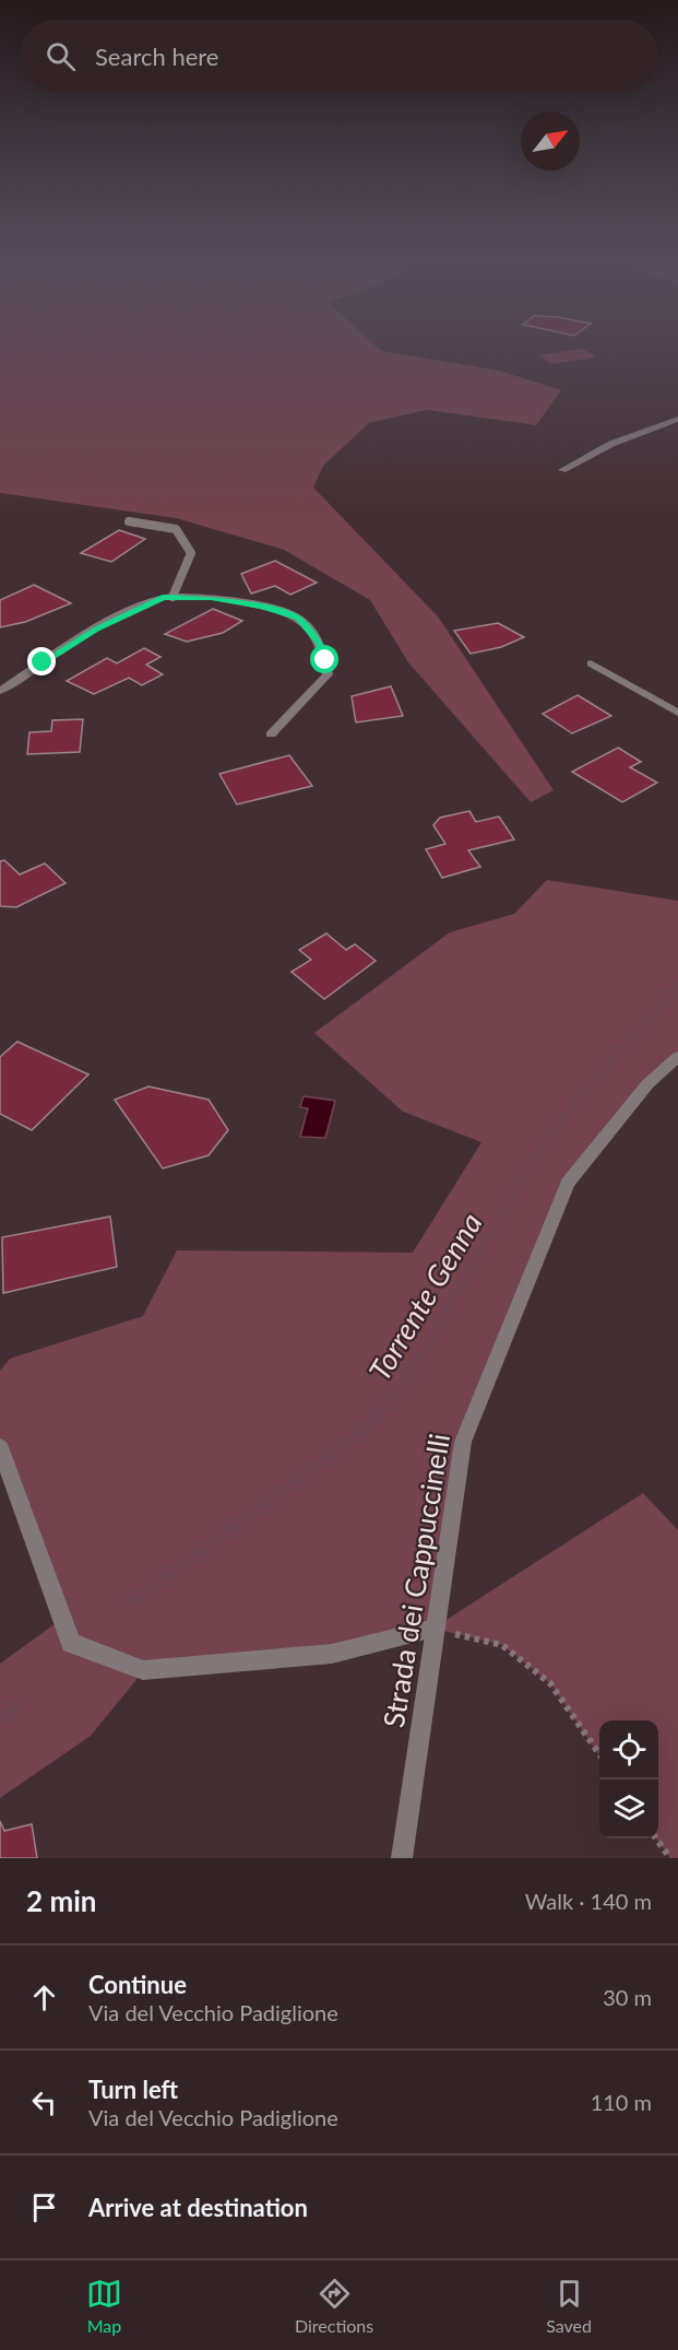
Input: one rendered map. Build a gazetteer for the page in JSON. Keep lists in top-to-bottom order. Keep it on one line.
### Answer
{"streets":{"street":["Strada dei Cappuccinelli"]},"water":["Torrente Genna"],"north":"top right","page":{"search":"Search here","heading":["2 min","Walk · 140 m"],"list":[["Continue","Via del Vecchio Padiglione","30 m"],["Turn left","Via del Vecchio Padiglione","110 m"],"Arrive at destination"],"nav":["Map","Directions","Saved"]}}
